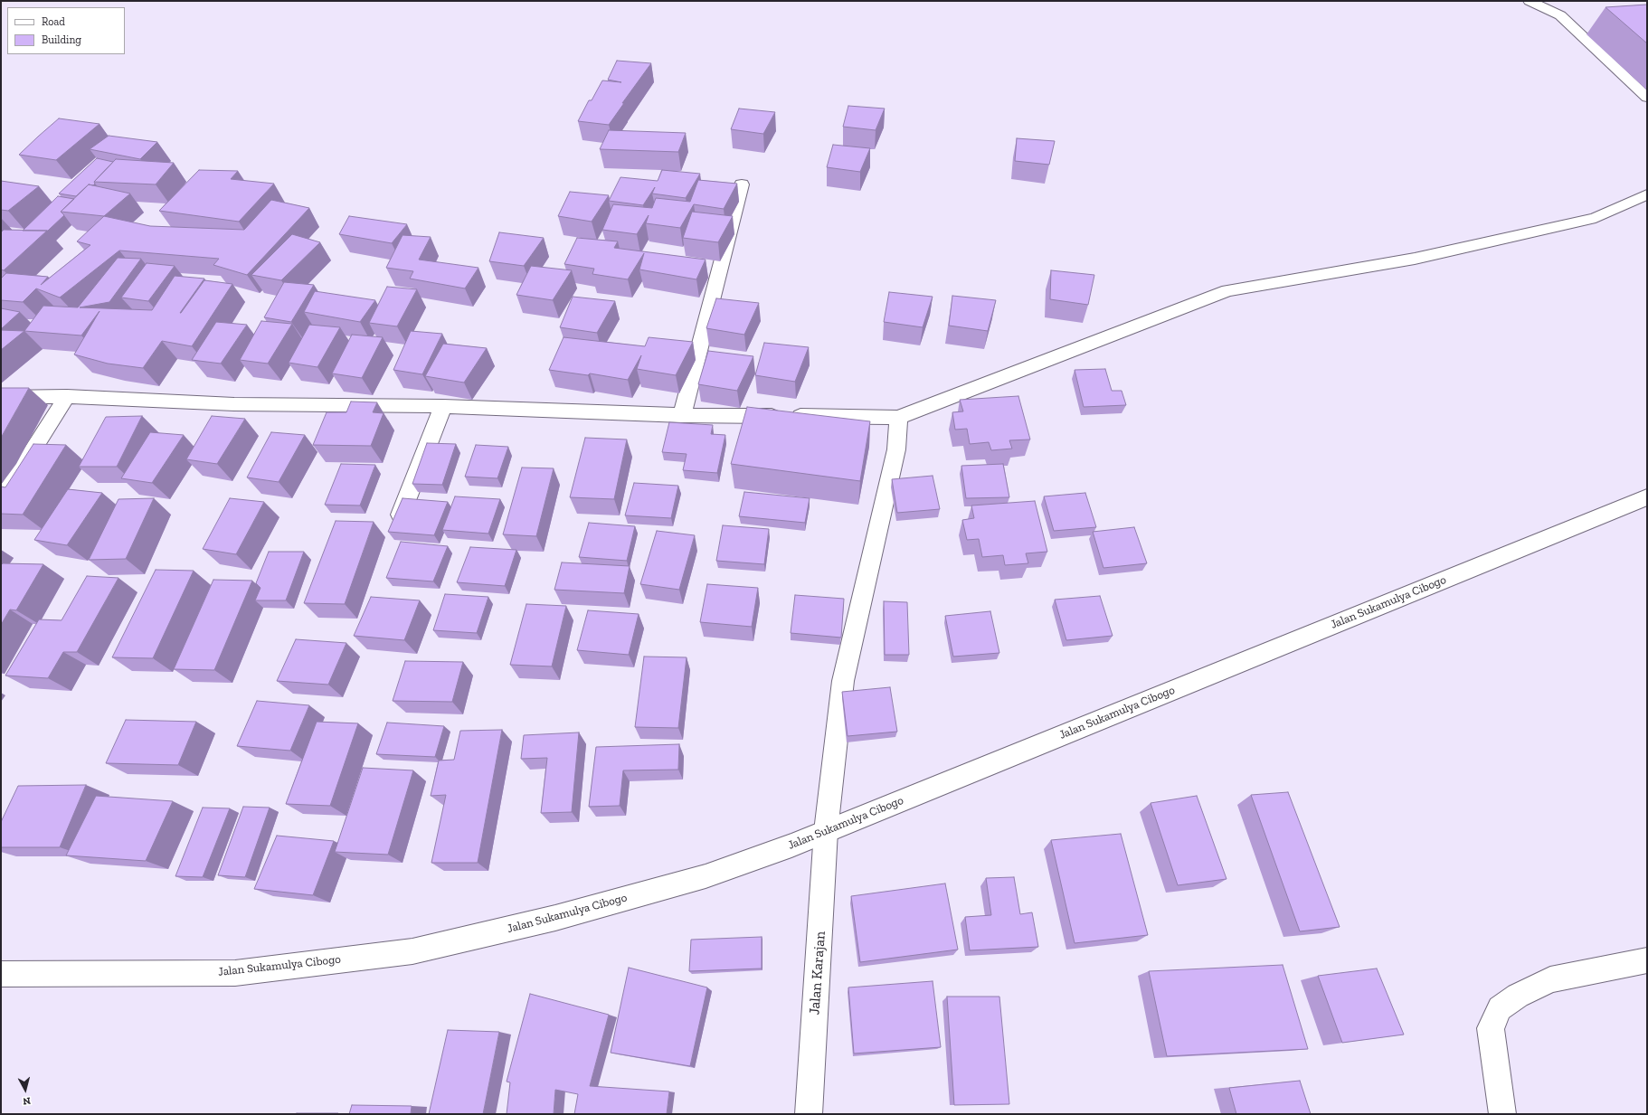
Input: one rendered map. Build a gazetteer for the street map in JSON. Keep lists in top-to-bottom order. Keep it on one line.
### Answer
{"streets":{"street":["Jalan Sukamulya Cibogo","Jalan Karajan"]},"crossings":[["Jalan Sukamulya Cibogo","Jalan Karajan"]],"legend":["Road","Building"],"north":"bottom"}
